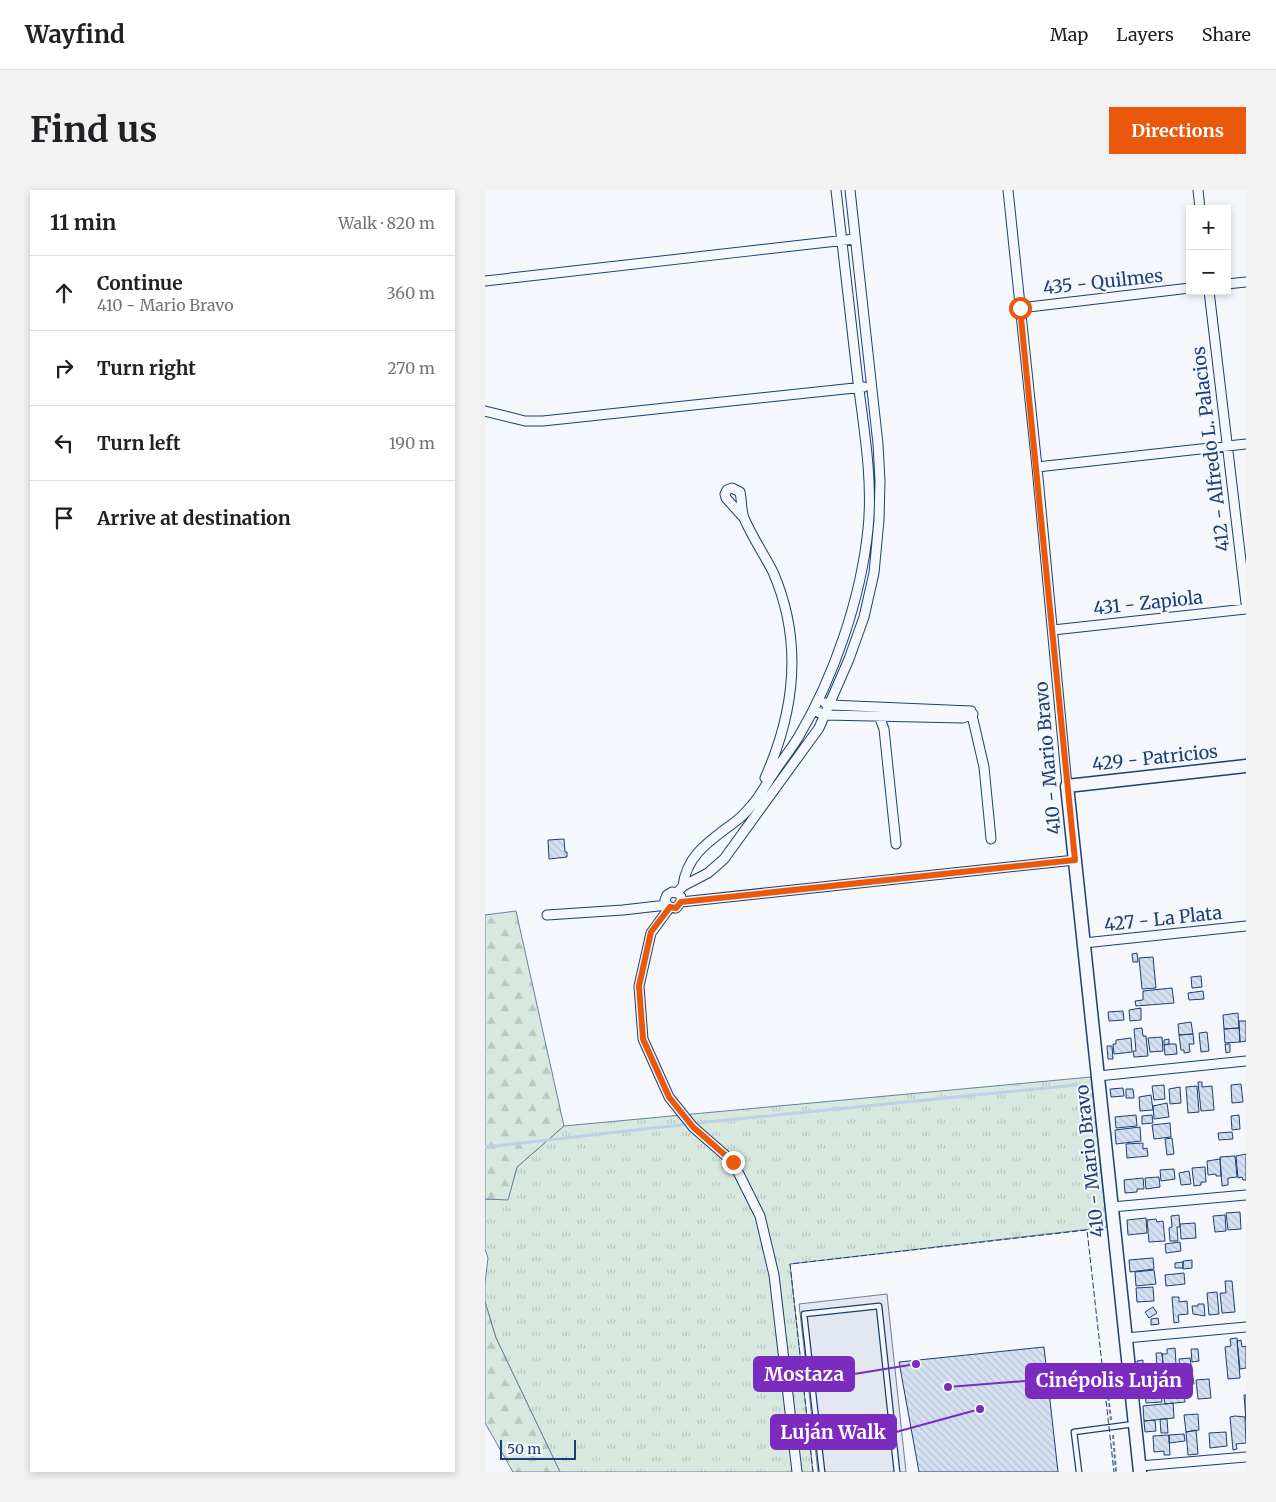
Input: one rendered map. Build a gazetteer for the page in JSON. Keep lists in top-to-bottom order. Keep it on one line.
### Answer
{"streets":{"street":["435 - Quilmes","412 - Alfredo L. Palacios","431 - Zapiola","410 - Mario Bravo","429 - Patricios","427 - La Plata"]},"crossings":[["435 - Quilmes","410 - Mario Bravo"],["431 - Zapiola","410 - Mario Bravo"],["410 - Mario Bravo","429 - Patricios"],["410 - Mario Bravo","427 - La Plata"]],"places":["Mostaza","Cinépolis Luján","Luján Walk"],"scale_bar":"50 m","page":{"header":"Wayfind","nav":["Map","Layers","Share"],"buttons":"Directions","title":"Find us","heading":["11 min","Walk · 820 m"],"map_buttons":["+","−"],"list":[["Continue","410 - Mario Bravo","360 m"],["Turn right","270 m"],["Turn left","190 m"],"Arrive at destination"],"scale":"50 m"}}
